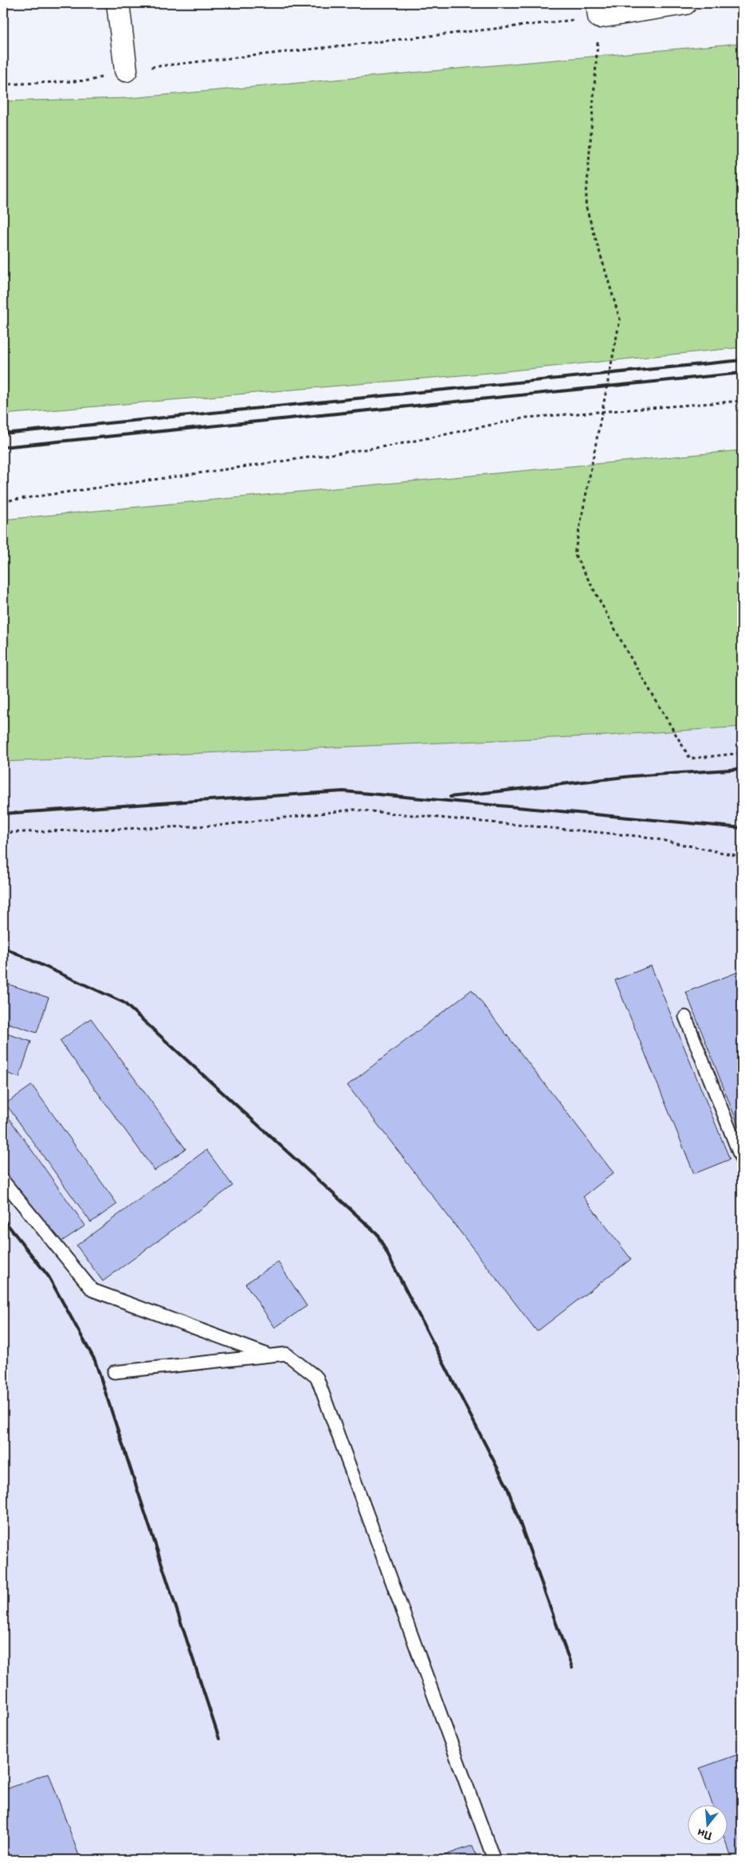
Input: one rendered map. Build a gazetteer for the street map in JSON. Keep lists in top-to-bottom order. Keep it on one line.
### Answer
{"north":"bottom"}
